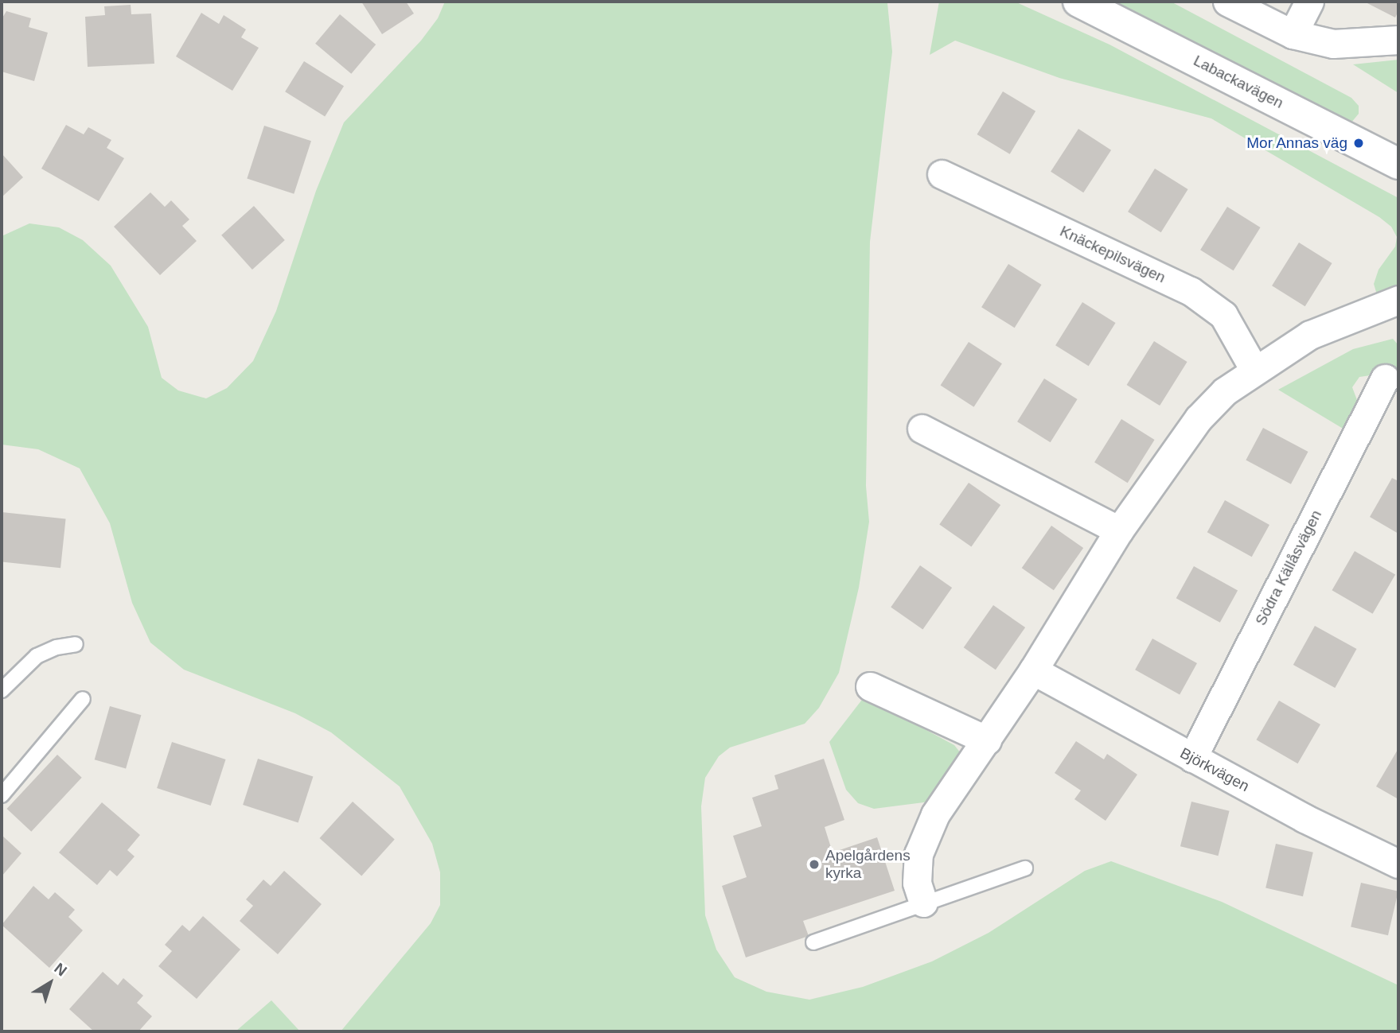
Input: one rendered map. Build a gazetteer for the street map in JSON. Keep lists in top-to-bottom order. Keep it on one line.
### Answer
{"streets":{"street":["Labackavägen","Knäckepilsvägen","Södra Källåsvägen","Björkvägen"]},"crossings":[["Södra Källåsvägen","Björkvägen"]],"places":["Mor Annas väg","Apelgårdens kyrka"],"north":"top right"}
